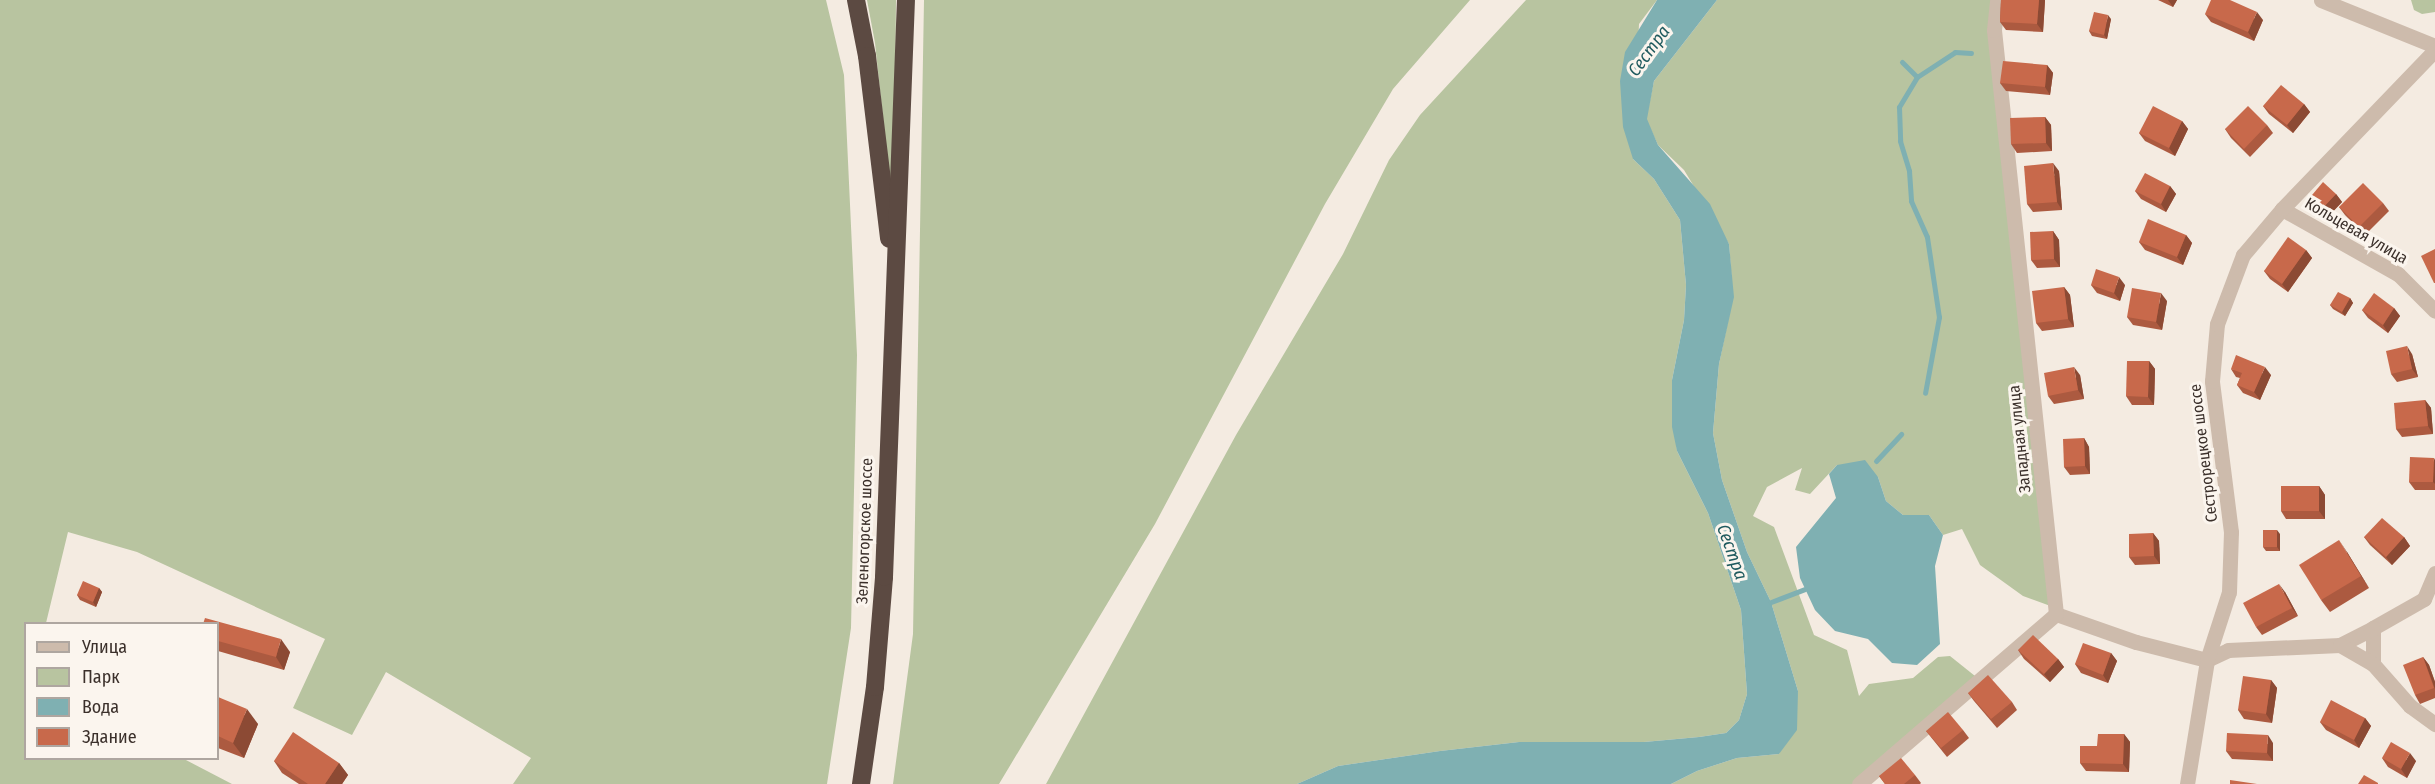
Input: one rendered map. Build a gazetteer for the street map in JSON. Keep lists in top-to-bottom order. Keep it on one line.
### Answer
{"streets":{"highway":["Зеленогорское шоссе"],"street":["Кольцевая улица","Западная улица","Сестрорецкое шоссе"]},"crossings":[["Кольцевая улица","Сестрорецкое шоссе"]],"water":["Сестра"],"legend":["Улица","Парк","Вода","Здание"]}
